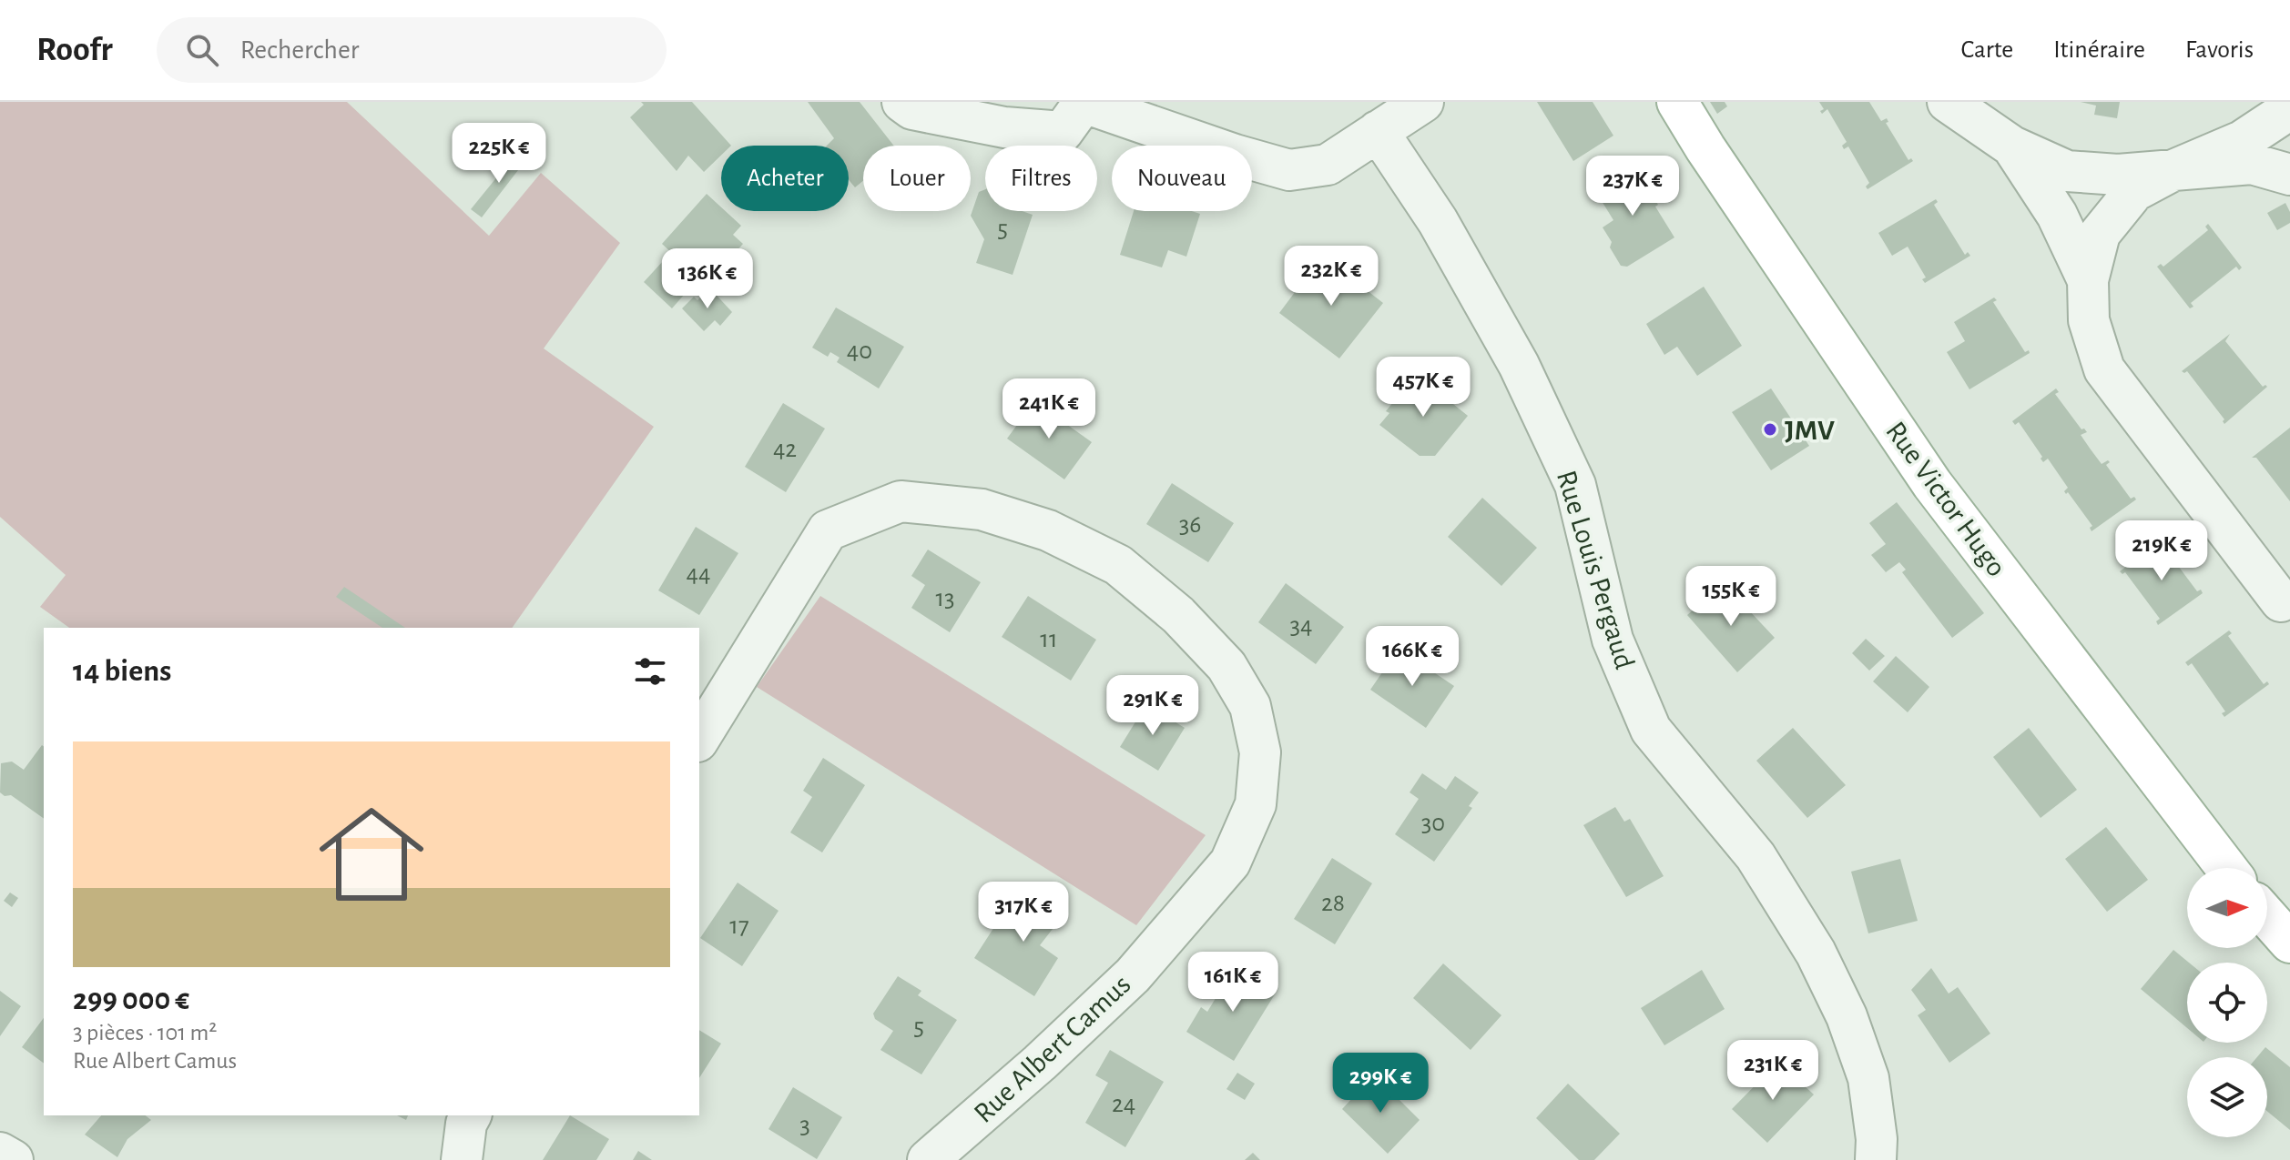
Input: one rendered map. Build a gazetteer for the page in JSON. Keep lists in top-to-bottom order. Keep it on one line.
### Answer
{"streets":{"main road":["Rue Victor Hugo"],"street":["Rue Louis Pergaud","Rue Albert Camus"]},"places":["JMV"],"house_numbers":["5","40","42","36","44","13","34","11","30","28","17","5","24","3"],"north":"right","page":{"header":"Roofr","search":"Rechercher","nav":["Carte","Itinéraire","Favoris"],"price":["225K €","237K €","232K €","136K €","457K €","241K €","219K €","155K €","166K €","291K €","317K €","161K €","231K €","299K €"],"chip":["Acheter","Louer","Filtres","Nouveau"],"heading":"14 biens","list":[{"name":"299 000 €","note":"3 pièces · 101 m² · Rue Albert Camus"}]}}
